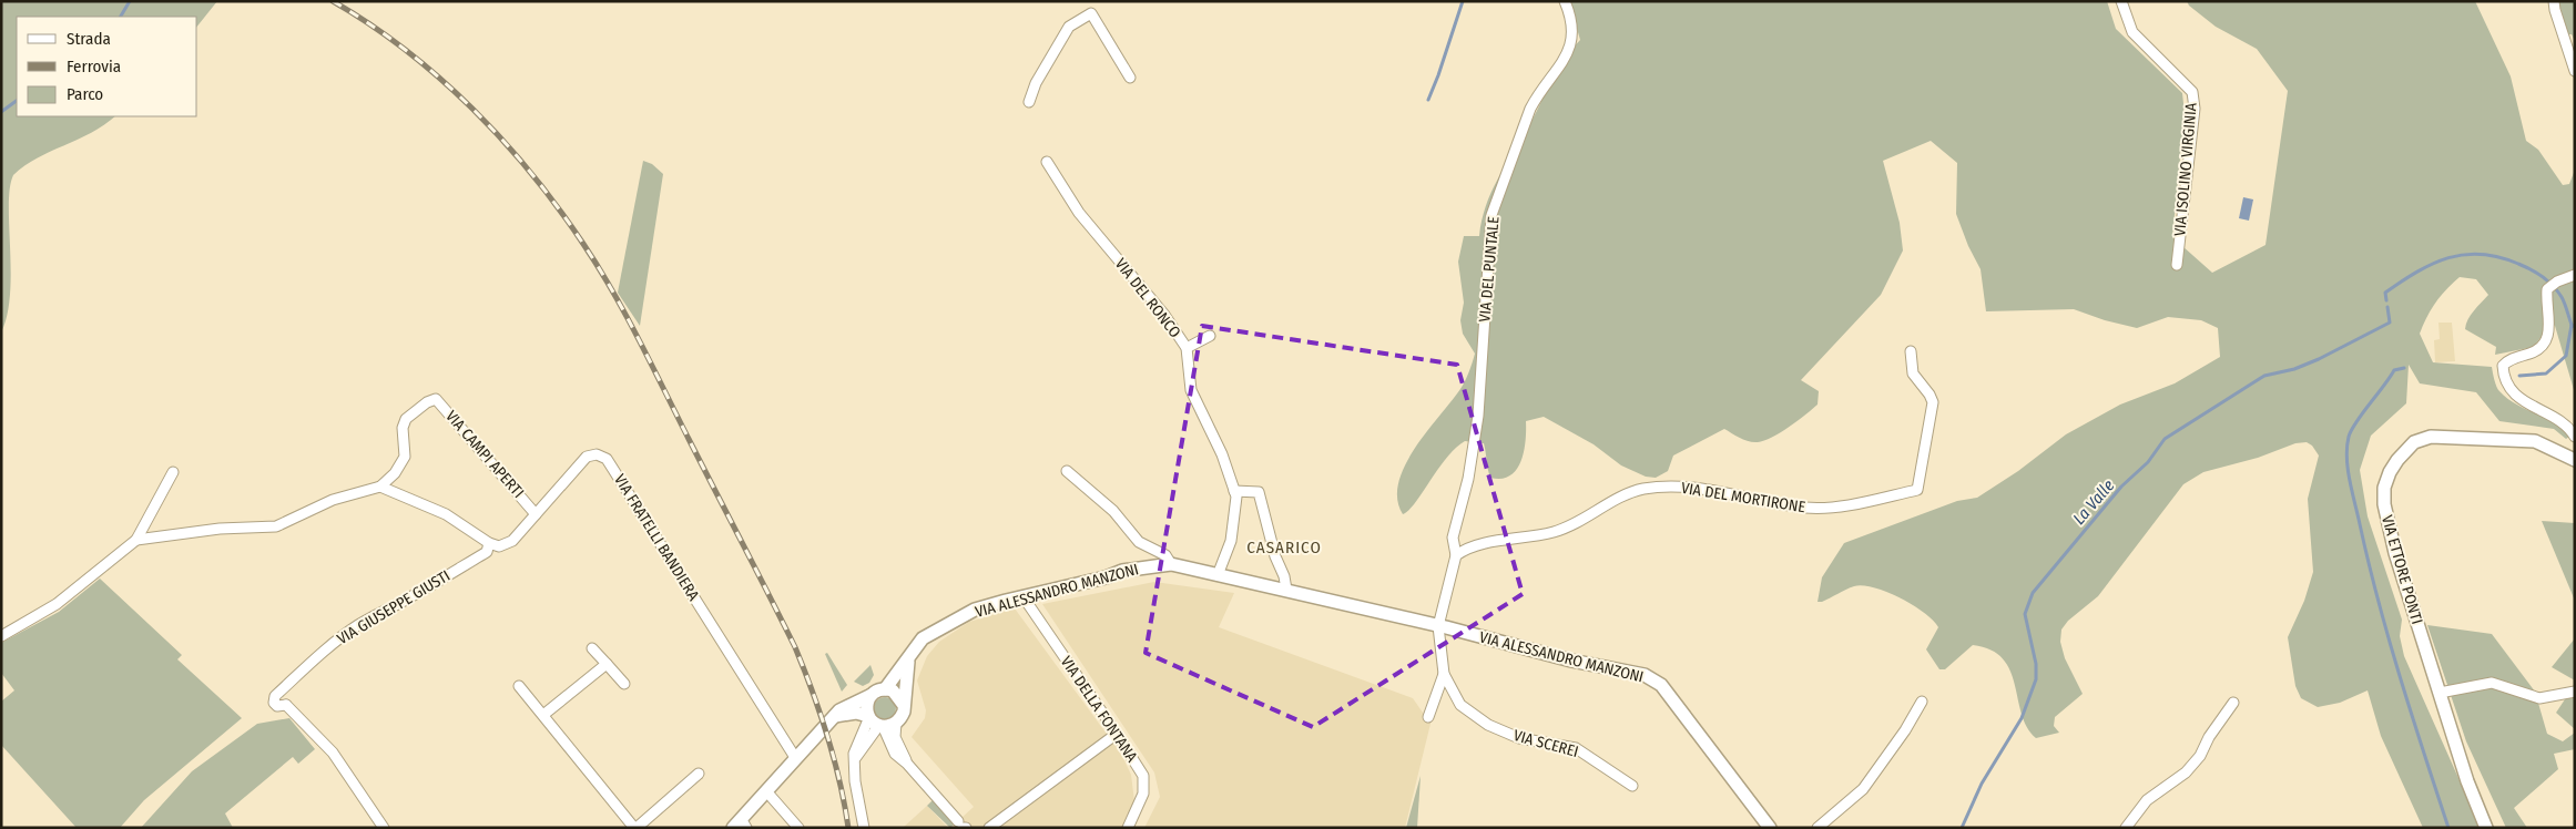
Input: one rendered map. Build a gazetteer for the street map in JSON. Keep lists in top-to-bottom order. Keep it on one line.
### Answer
{"streets":{"street":["VIA ISOLINO VIRGINIA","VIA DEL PUNTALE","VIA DEL RONCO","VIA CAMPI APERTI","VIA DEL MORTIRONE","VIA FRATELLI BANDIERA","VIA ETTORE PONTI","VIA ALESSANDRO MANZONI","VIA GIUSEPPE GIUSTI","VIA DELLA FONTANA","VIA SCEREI"]},"crossings":[["VIA DEL PUNTALE","VIA DEL MORTIRONE"],["VIA DEL RONCO","VIA ALESSANDRO MANZONI"],["VIA CAMPI APERTI","VIA FRATELLI BANDIERA"],["VIA FRATELLI BANDIERA","VIA ALESSANDRO MANZONI"],["VIA FRATELLI BANDIERA","VIA GIUSEPPE GIUSTI"],["VIA ALESSANDRO MANZONI","VIA DELLA FONTANA"],["VIA ALESSANDRO MANZONI","VIA SCEREI"]],"districts":["CASARICO"],"water":["La Valle"],"legend":["Strada","Ferrovia","Parco"]}
